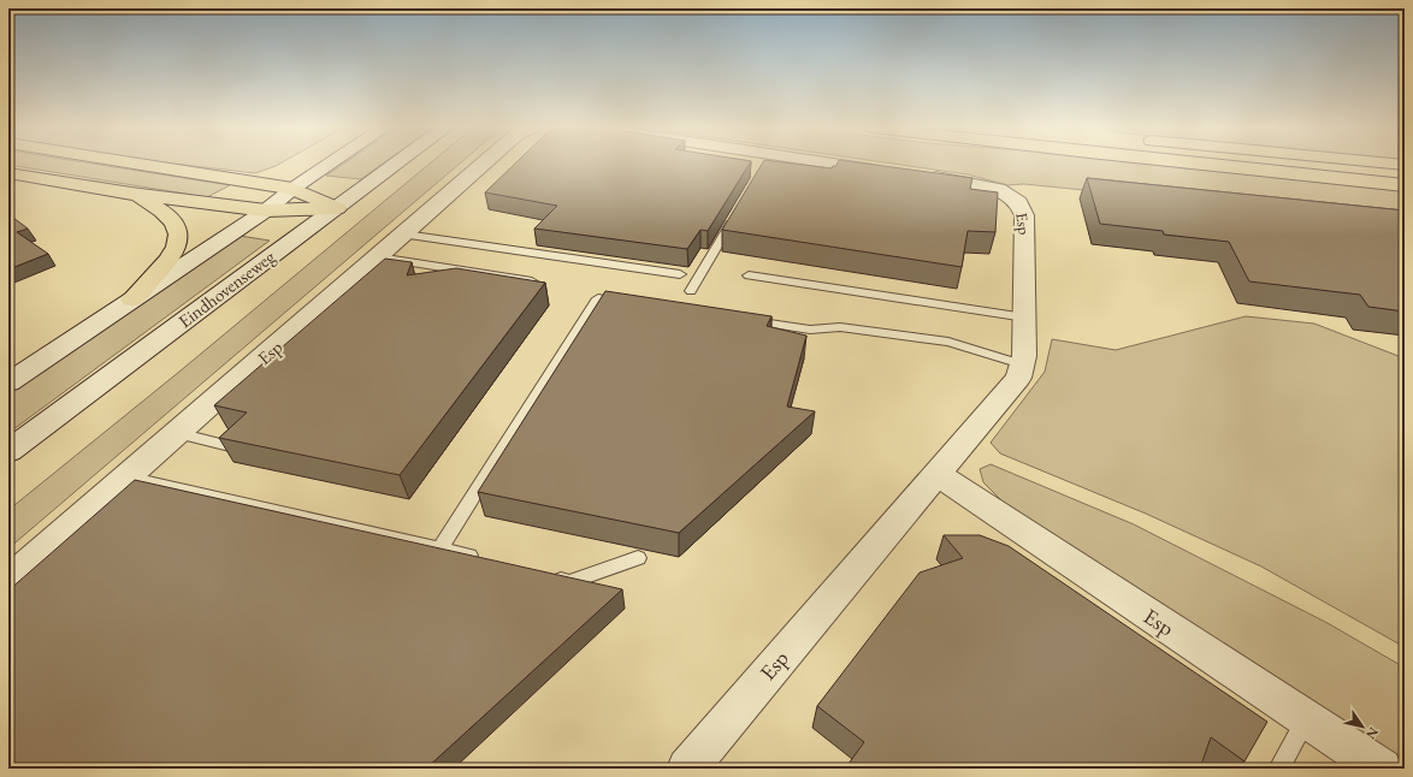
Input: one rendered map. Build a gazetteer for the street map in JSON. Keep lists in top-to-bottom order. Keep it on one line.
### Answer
{"streets":{"street":["Esp","Eindhovenseweg"]},"north":"bottom right"}
